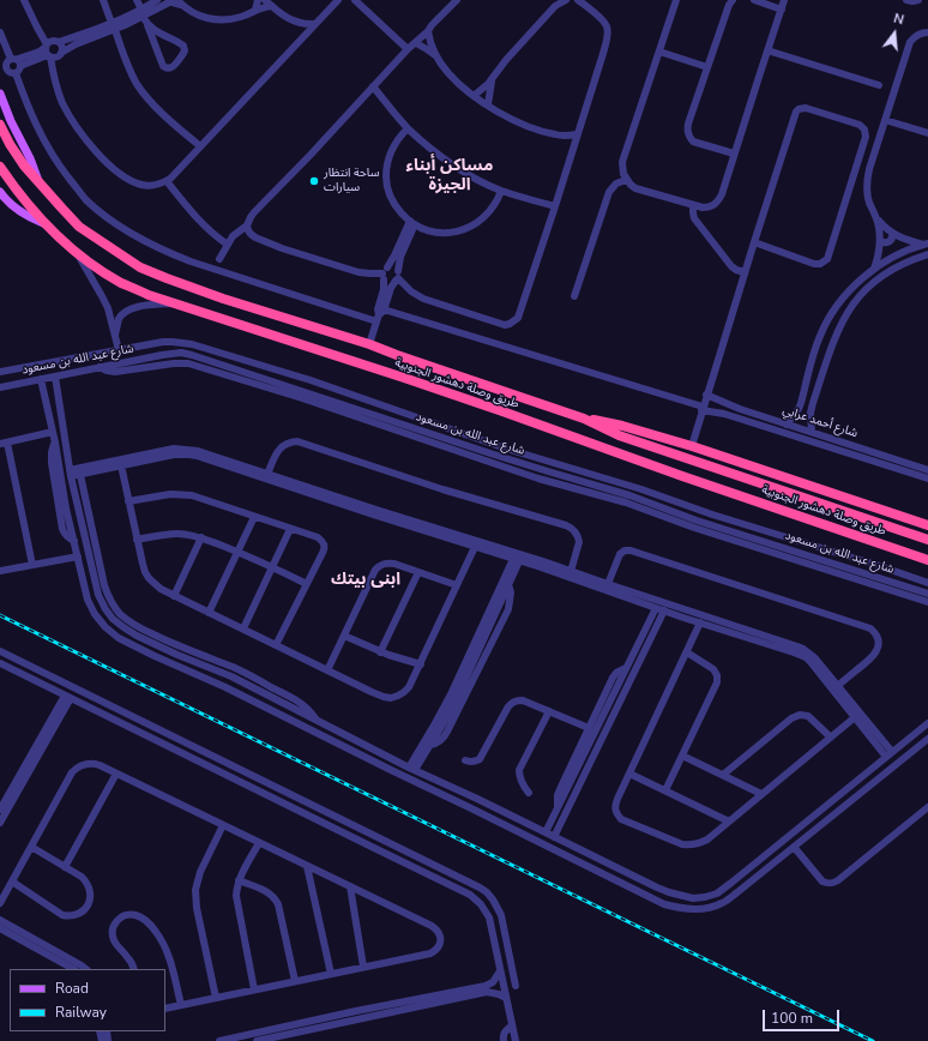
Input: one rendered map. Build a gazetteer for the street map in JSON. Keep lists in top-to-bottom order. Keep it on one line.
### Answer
{"streets":{"highway":["طريق وصلة دهشور الجنوبية"],"street":["شارع عبد الله بن مسعود","شارع أحمد عرابي"]},"districts":["مساكن أبناء الجيزة","ابنى بيتك"],"places":["ساحة انتظار سيارات"],"legend":["Road","Railway"],"scale_bar":"100 m","north":"top"}
